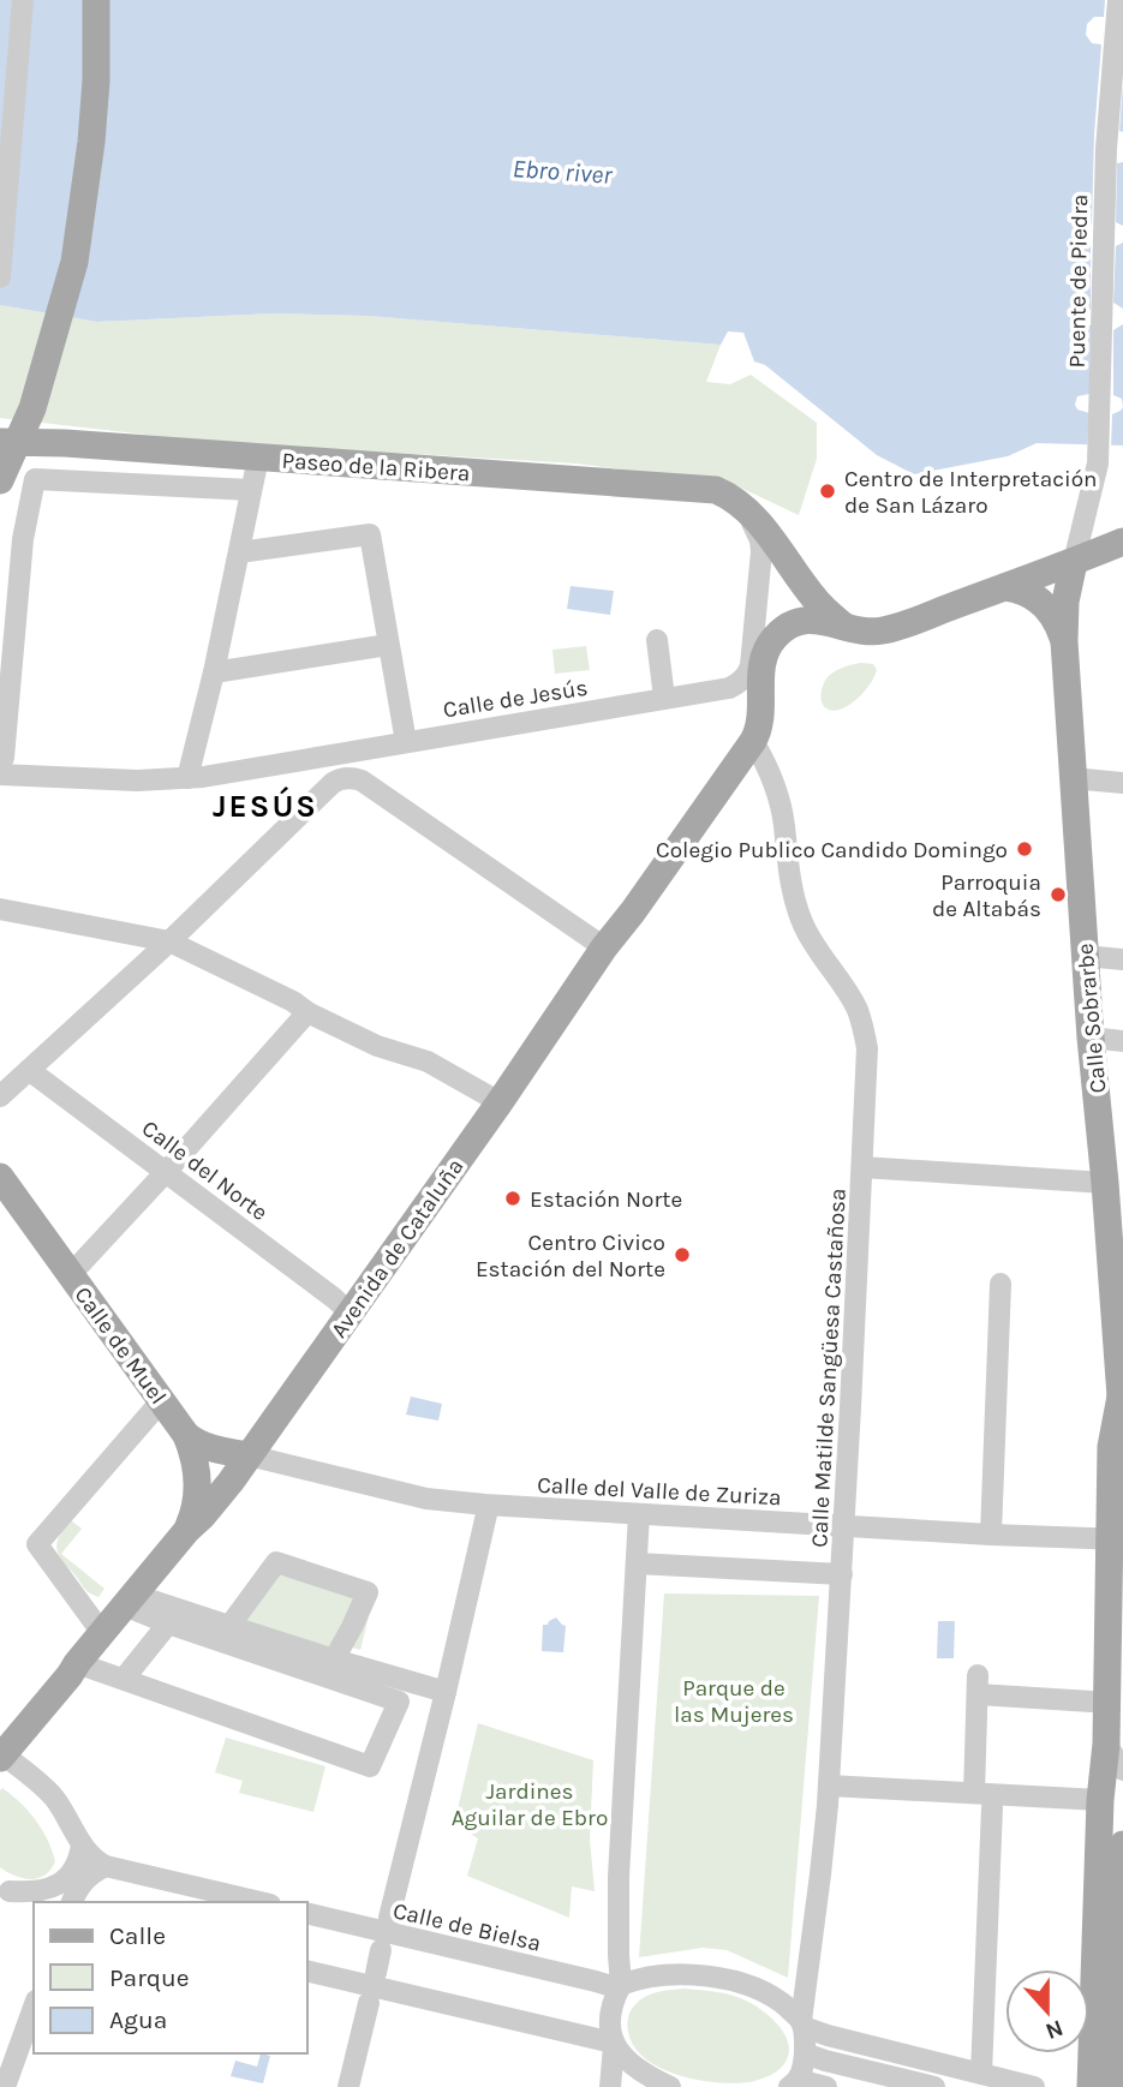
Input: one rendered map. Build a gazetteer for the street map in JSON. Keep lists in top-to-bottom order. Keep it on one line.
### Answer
{"streets":{"main road":["Paseo de la Ribera","Calle Sobrarbe","Avenida de Cataluña","Calle de Muel"],"street":["Puente de Piedra","Calle de Jesús","Calle del Norte","Calle Matilde Sangüesa Castañosa","Calle del Valle de Zuriza","Calle de Bielsa"]},"crossings":[["Puente de Piedra","Calle Sobrarbe"],["Calle Sobrarbe","Calle del Valle de Zuriza"],["Calle del Norte","Avenida de Cataluña"],["Avenida de Cataluña","Calle de Muel"],["Avenida de Cataluña","Calle Matilde Sangüesa Castañosa"],["Avenida de Cataluña","Calle del Valle de Zuriza"],["Calle Matilde Sangüesa Castañosa","Calle del Valle de Zuriza"]],"districts":["JESÚS"],"water":["Ebro river"],"parks":["Parque de las Mujeres","Jardines Aguilar de Ebro"],"places":["Centro de Interpretación de San Lázaro","Colegio Publico Candido Domingo","Parroquia de Altabás","Estación Norte","Centro Civico Estación del Norte"],"legend":["Calle","Parque","Agua"],"north":"bottom"}
